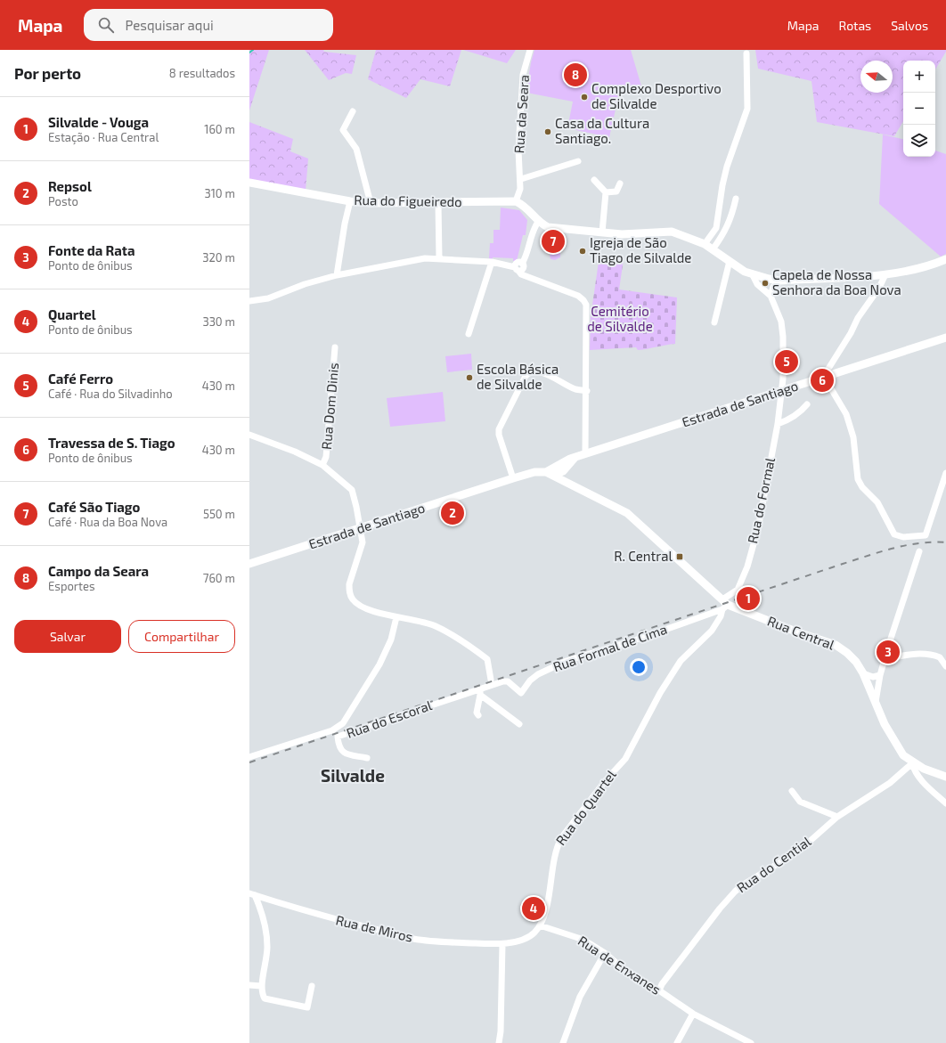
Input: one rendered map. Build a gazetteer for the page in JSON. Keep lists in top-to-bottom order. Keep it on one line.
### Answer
{"streets":{"main road":["Rua do Figueiredo","Estrada de Santiago","Rua Central"],"street":["Rua da Seara","Rua Dom Dinis","Rua do Formal","Rua Formal de Cima","Rua do Escoral","Rua do Quartel","Rua do Cential","Rua de Miros","Rua de Enxanes"]},"crossings":[["Rua da Seara","Rua do Figueiredo"],["Estrada de Santiago","Rua do Formal"],["Estrada de Santiago","Rua Central"],["Rua do Formal","Rua Central"],["Rua do Formal","Rua Formal de Cima"],["Rua do Formal","Rua do Quartel"],["Rua Central","Rua Formal de Cima"],["Rua Central","Rua do Quartel"],["Rua Central","Rua do Cential"],["Rua Formal de Cima","Rua do Escoral"],["Rua Formal de Cima","Rua do Quartel"],["Rua do Quartel","Rua de Enxanes"],["Rua do Cential","Rua de Enxanes"]],"districts":["Silvalde"],"parks":["Cemitério de Silvalde"],"places":{"other":["Complexo Desportivo de Silvalde","Casa da Cultura Santiago.","Igreja de São Tiago de Silvalde","Capela de Nossa Senhora da Boa Nova","Escola Básica de Silvalde"],"transit":["R. Central"]},"north":"left","page":{"header":"Mapa","search":"Pesquisar aqui","nav":["Mapa","Rotas","Salvos"],"heading":["Por perto","8 resultados"],"map_buttons":["+","−"],"pins":["8","7","5","6","2","1","3","4"],"list":[{"mark":"1","name":"Silvalde - Vouga","note":"Estação · Rua Central","value":"160 m"},{"mark":"2","name":"Repsol","note":"Posto","value":"310 m"},{"mark":"3","name":"Fonte da Rata","note":"Ponto de ônibus","value":"320 m"},{"mark":"4","name":"Quartel","note":"Ponto de ônibus","value":"330 m"},{"mark":"5","name":"Café Ferro","note":"Café · Rua do Silvadinho","value":"430 m"},{"mark":"6","name":"Travessa de S. Tiago","note":"Ponto de ônibus","value":"430 m"},{"mark":"7","name":"Café São Tiago","note":"Café · Rua da Boa Nova","value":"550 m"},{"mark":"8","name":"Campo da Seara","note":"Esportes","value":"760 m"}],"buttons":["Salvar","Compartilhar"]}}
